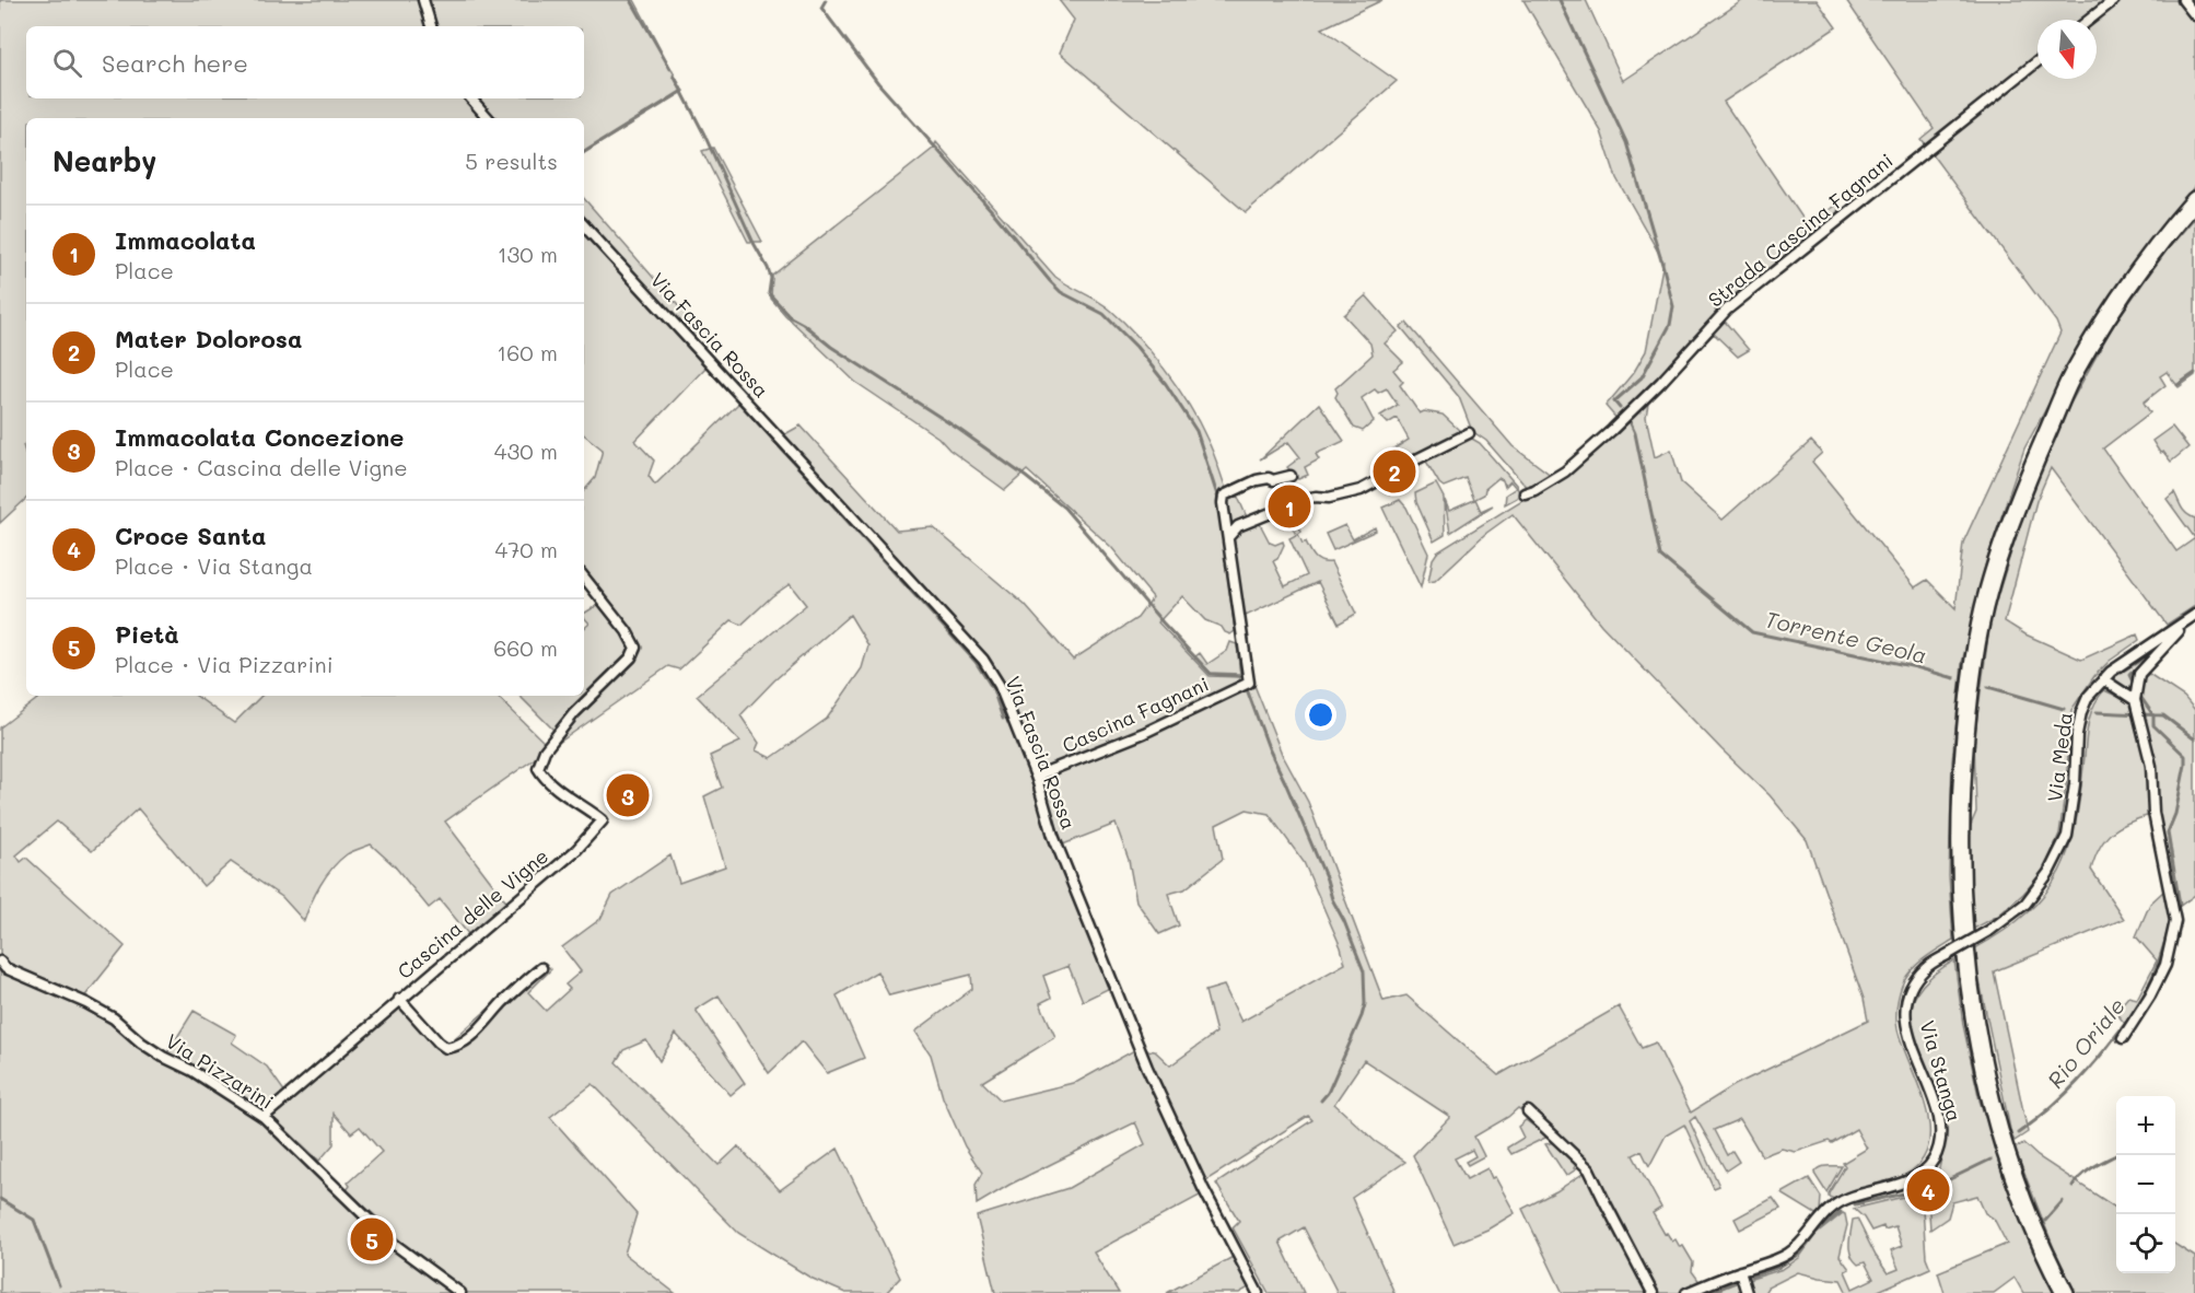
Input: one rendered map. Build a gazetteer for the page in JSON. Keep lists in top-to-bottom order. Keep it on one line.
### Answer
{"streets":{"street":["Strada Cascina Fagnani","Via Fascia Rossa","Cascina Fagnani","Via Meda","Cascina delle Vigne","Via Pizzarini","Via Stanga"]},"crossings":[["Via Fascia Rossa","Cascina Fagnani"],["Via Meda","Via Stanga"],["Cascina delle Vigne","Via Pizzarini"]],"water":["Torrente Geola","Rio Oriale"],"north":"bottom","page":{"search":"Search here","heading":["Nearby","5 results"],"list":[{"mark":"1","name":"Immacolata","note":"Place","value":"130 m"},{"mark":"2","name":"Mater Dolorosa","note":"Place","value":"160 m"},{"mark":"3","name":"Immacolata Concezione","note":"Place · Cascina delle Vigne","value":"430 m"},{"mark":"4","name":"Croce Santa","note":"Place · Via Stanga","value":"470 m"},{"mark":"5","name":"Pietà","note":"Place · Via Pizzarini","value":"660 m"}],"pins":["2","1","3","4","5"],"map_buttons":["+","−"]}}
